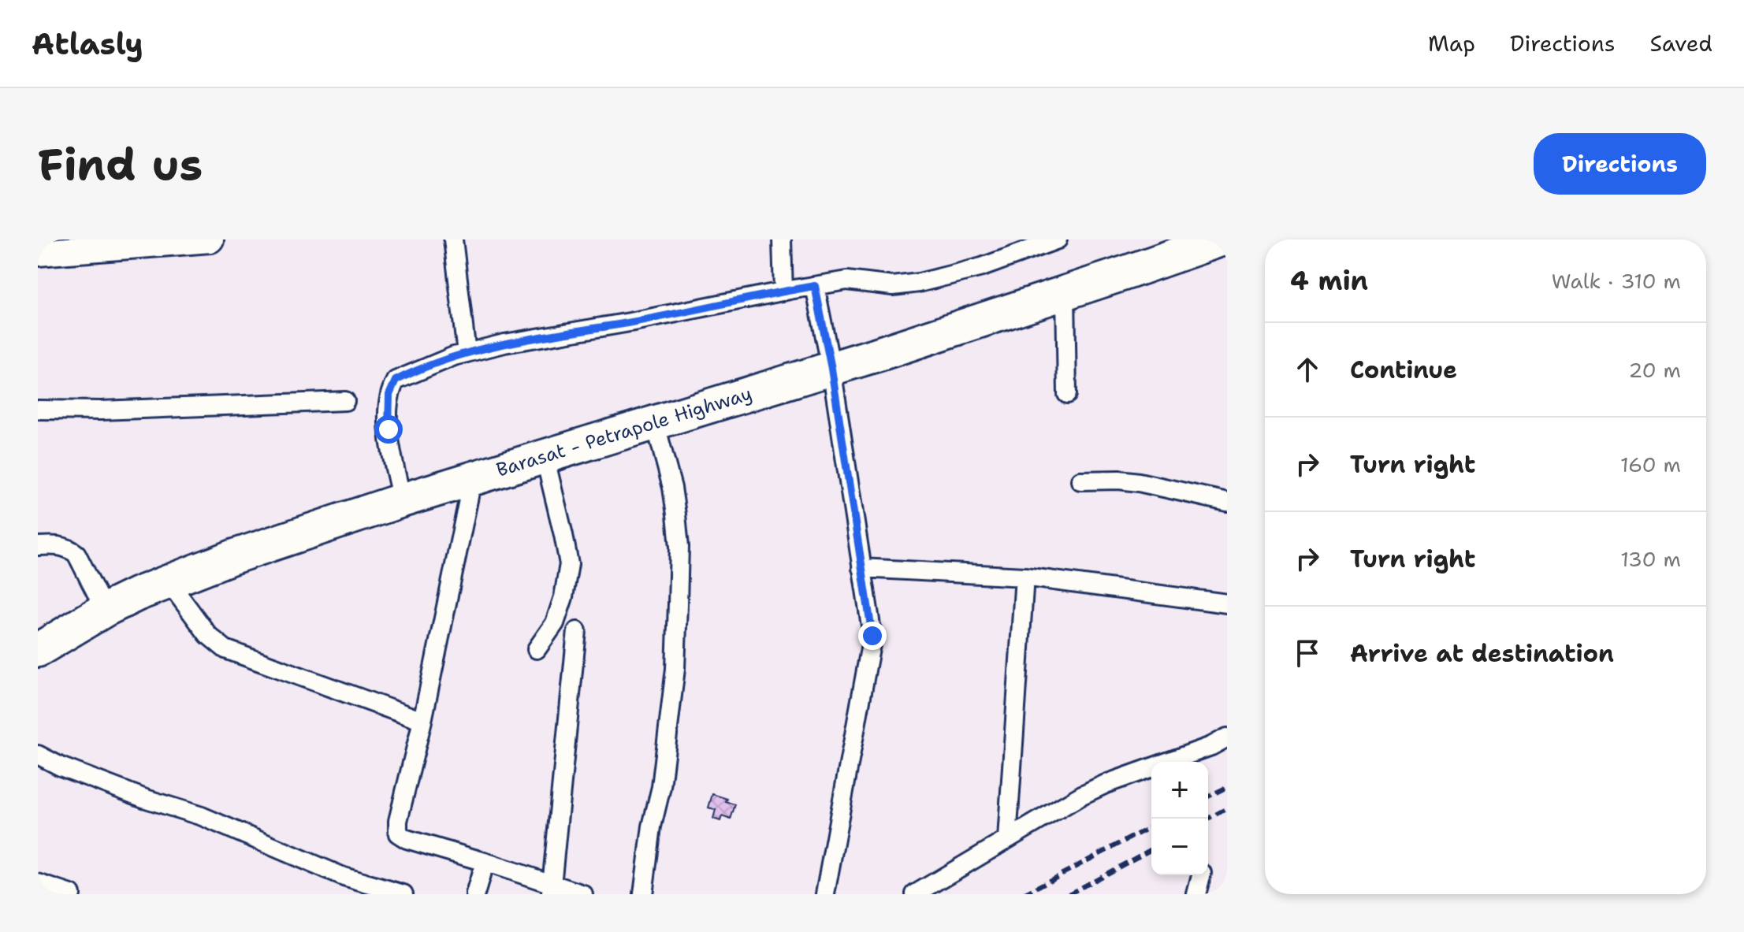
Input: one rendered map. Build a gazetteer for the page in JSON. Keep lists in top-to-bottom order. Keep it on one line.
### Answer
{"streets":{"highway":["Barasat - Petrapole Highway"]},"page":{"header":"Atlasly","nav":["Map","Directions","Saved"],"buttons":"Directions","title":"Find us","heading":["4 min","Walk · 310 m"],"list":[["Continue","20 m"],["Turn right","160 m"],["Turn right","130 m"],"Arrive at destination"],"map_buttons":["+","−"]}}
